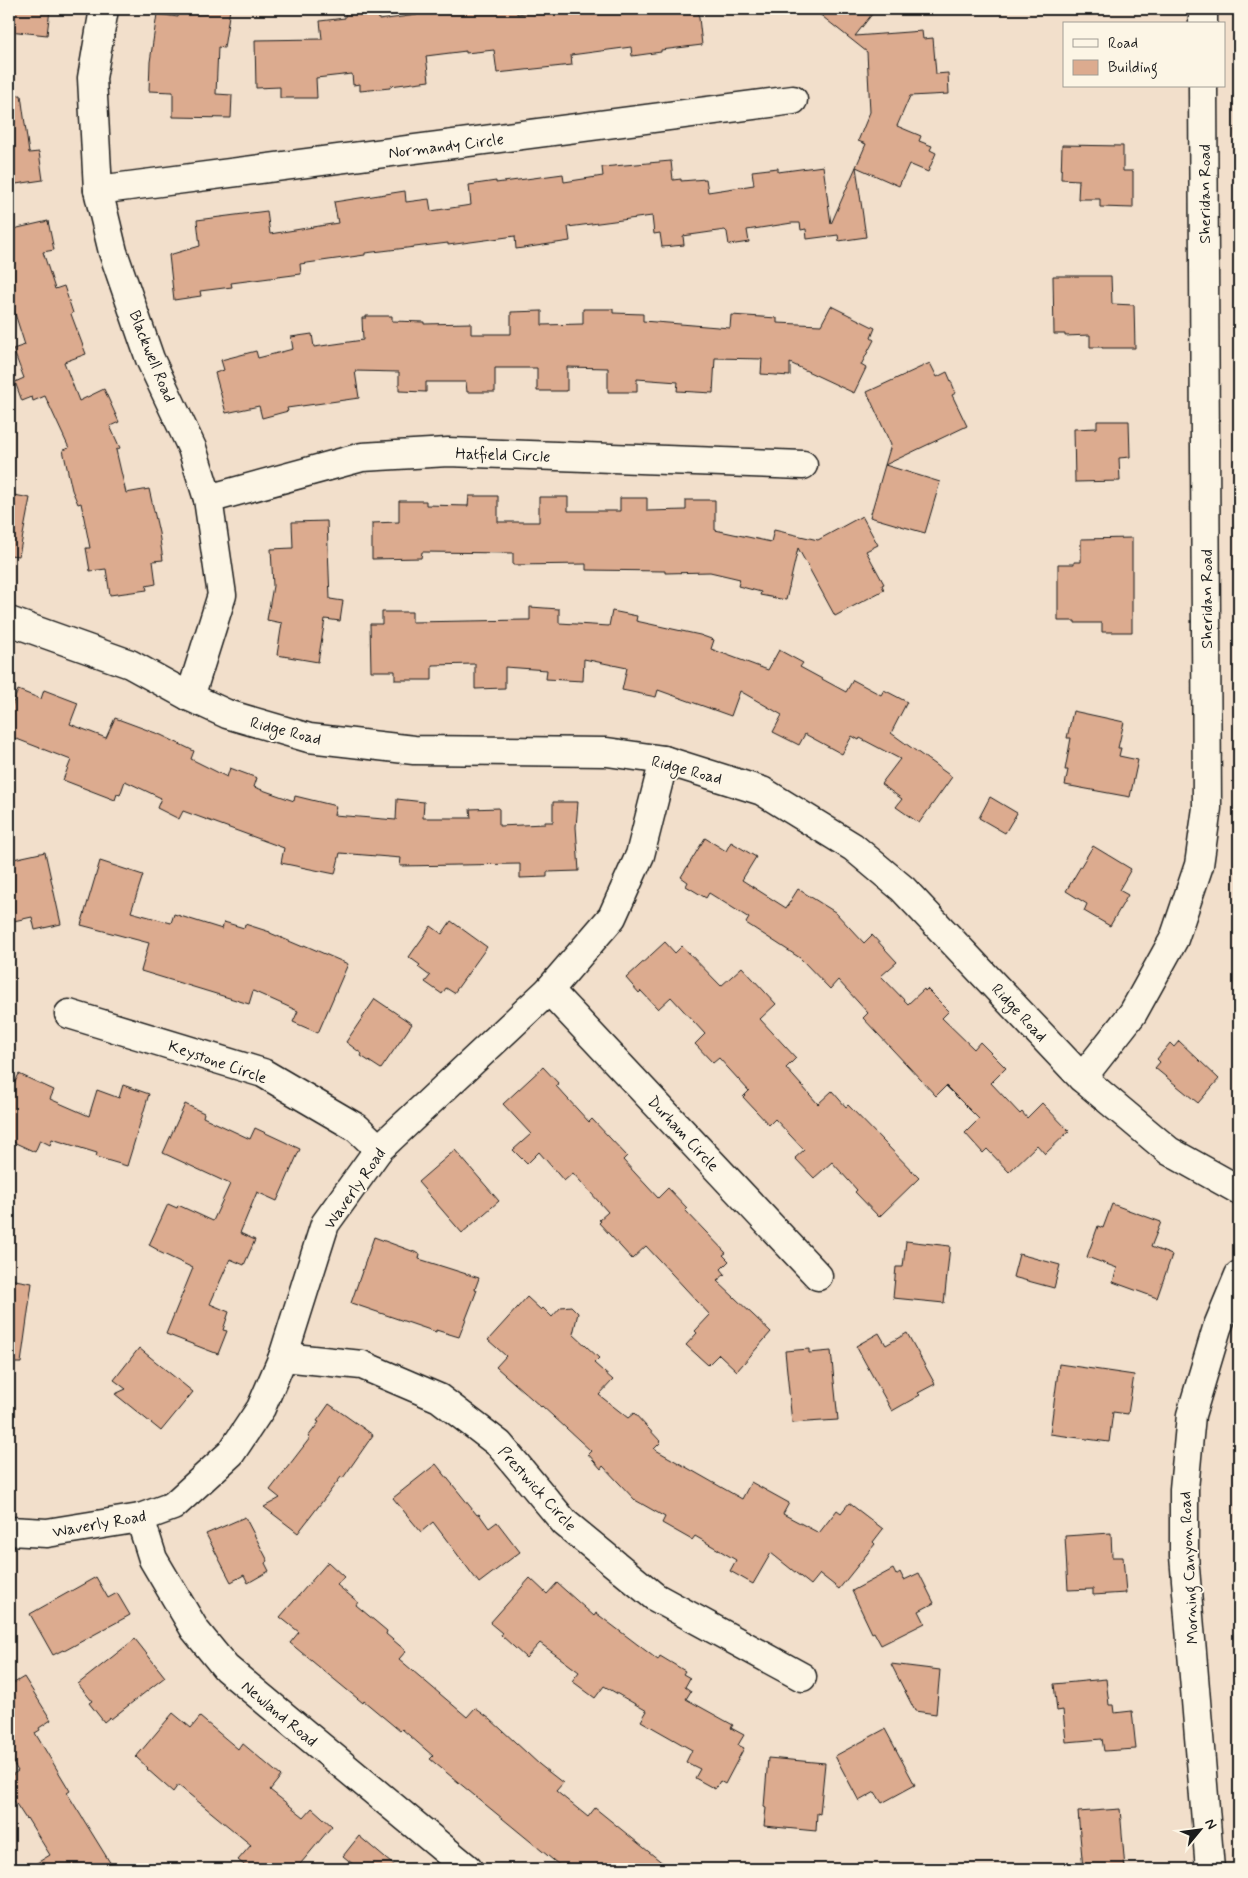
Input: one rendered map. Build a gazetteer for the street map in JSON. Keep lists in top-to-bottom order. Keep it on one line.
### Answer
{"streets":{"street":["Normandy Circle","Sheridan Road","Blackwell Road","Hatfield Circle","Ridge Road","Keystone Circle","Durham Circle","Waverly Road","Prestwick Circle","Morning Canyon Road","Newland Road"]},"crossings":[["Normandy Circle","Blackwell Road"],["Sheridan Road","Ridge Road"],["Blackwell Road","Hatfield Circle"],["Blackwell Road","Ridge Road"],["Ridge Road","Waverly Road"],["Keystone Circle","Waverly Road"],["Durham Circle","Waverly Road"],["Waverly Road","Prestwick Circle"],["Waverly Road","Newland Road"]],"legend":["Road","Building"],"north":"top right"}
